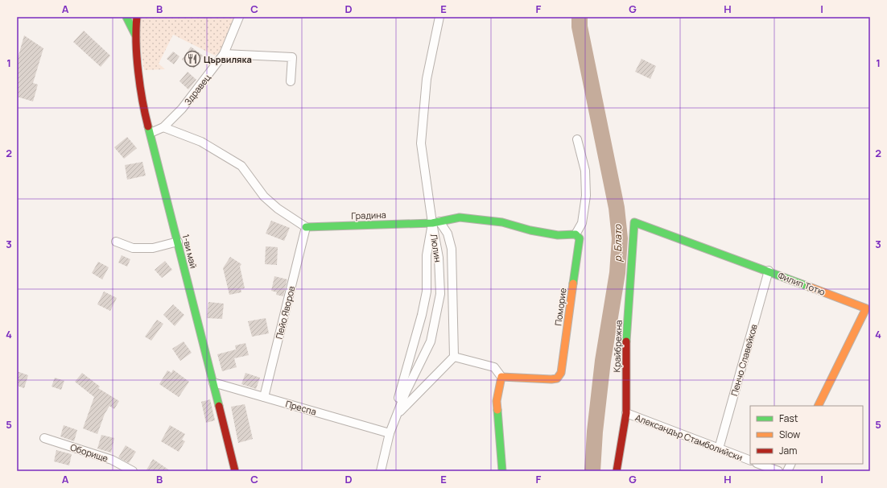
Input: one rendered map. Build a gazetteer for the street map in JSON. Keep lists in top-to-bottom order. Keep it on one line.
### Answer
{"streets":{"street":["Здравец","Градина","Люлин","1-ви май","Филип Тотю","Поморие","Пейо Яворов","Крайбрежна","Пенчо Славейков","Преспа","Александър Стамболийски","Оборище"]},"crossings":[["Здравец","1-ви май"],["Градина","Люлин"],["Градина","Пейо Яворов"],["Люлин","Преспа"],["1-ви май","Преспа"],["Филип Тотю","Крайбрежна"],["Филип Тотю","Пенчо Славейков"],["Пейо Яворов","Преспа"],["Крайбрежна","Александър Стамболийски"],["Пенчо Славейков","Александър Стамболийски"]],"water":["р. Блато"],"places":{"restaurant":["Цървиляка"]},"legend":["Fast","Slow","Jam"],"grid":{"columns":["A","B","C","D","E","F","G","H","I"],"rows":["1","2","3","4","5"]}}
